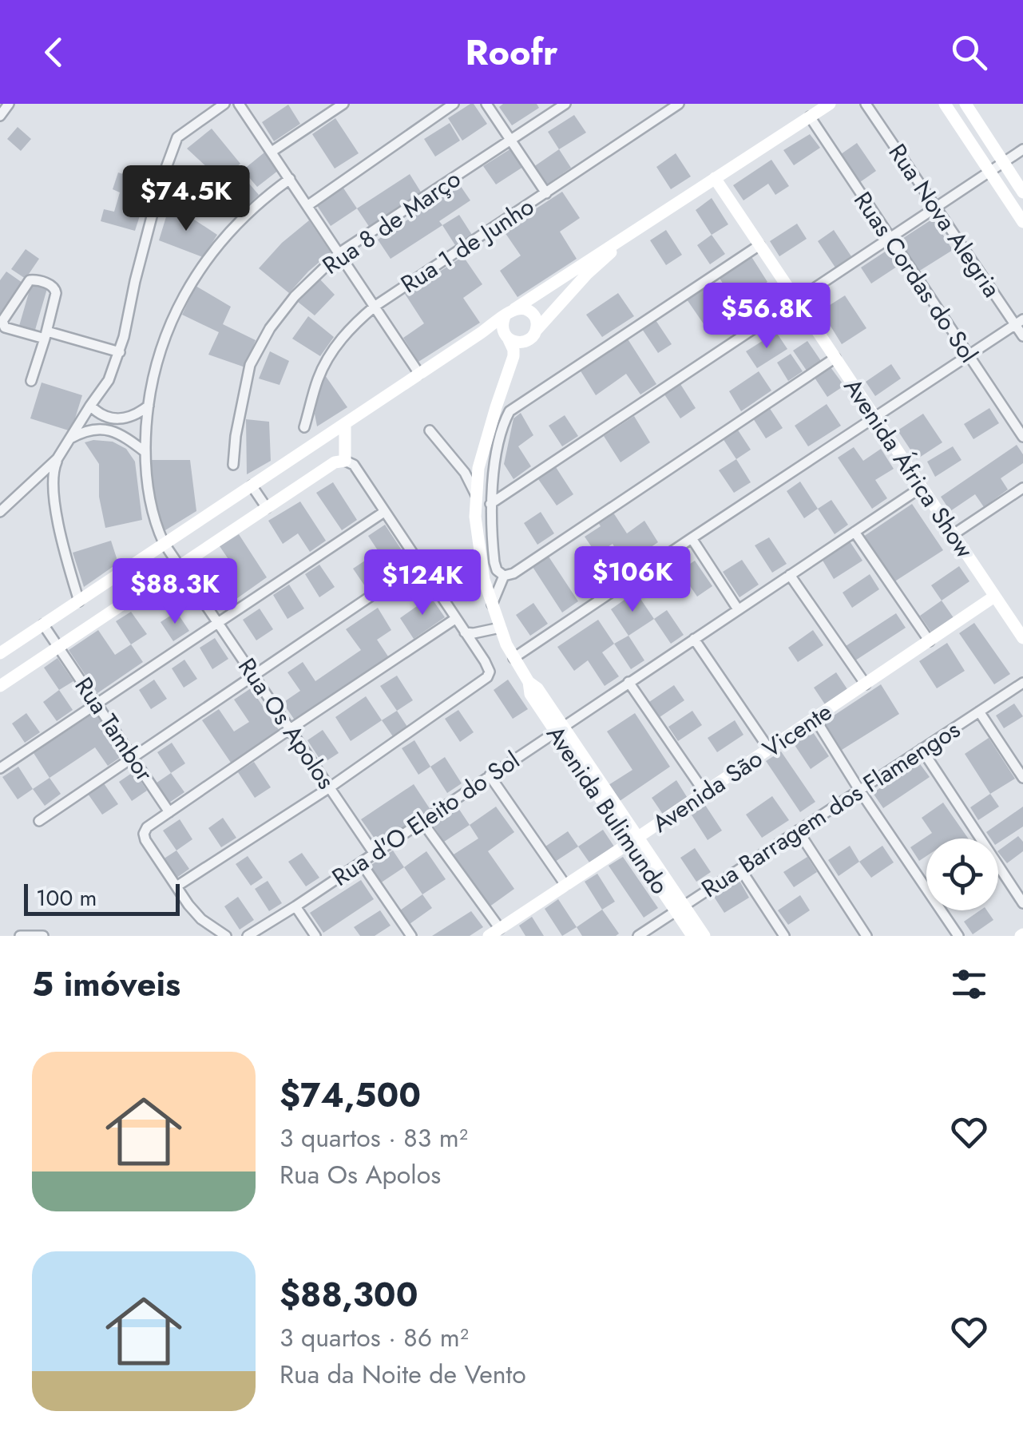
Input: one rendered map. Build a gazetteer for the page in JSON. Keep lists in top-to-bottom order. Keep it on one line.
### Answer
{"streets":{"street":["Rua Nova Alegria","Rua 8 de Março","Rua 1 de Junho","Ruas Cordas do Sol","Avenida África Show","Rua Os Apolos","Rua Tambor","Avenida São Vicente","Rua Barragem dos Flamengos","Avenida Bulimundo","Rua d'O Eleito do Sol"]},"crossings":[["Avenida África Show","Avenida São Vicente"],["Avenida África Show","Rua d'O Eleito do Sol"],["Rua Os Apolos","Rua d'O Eleito do Sol"],["Avenida São Vicente","Avenida Bulimundo"],["Rua Barragem dos Flamengos","Avenida Bulimundo"],["Avenida Bulimundo","Rua d'O Eleito do Sol"]],"scale_bar":"100 m","page":{"header":"Roofr","price":["$74.5K","$56.8K","$106K","$124K","$88.3K"],"scale":"100 m","heading":"5 imóveis","list":[{"name":"$74,500","note":"3 quartos · 83 m² · Rua Os Apolos"},{"name":"$88,300","note":"3 quartos · 86 m² · Rua da Noite de Vento"}]}}
